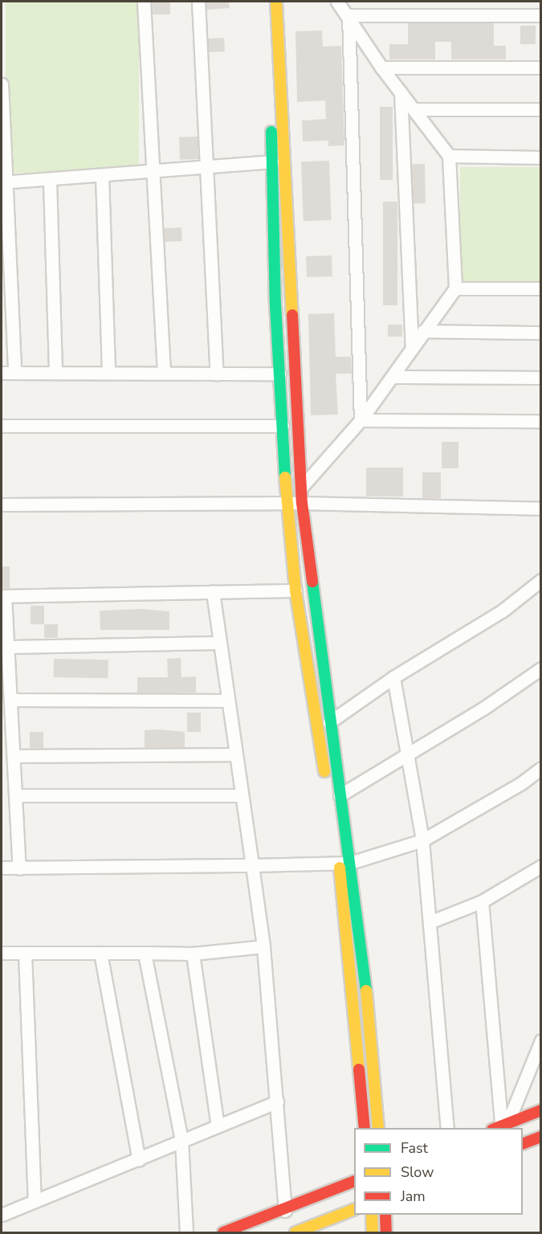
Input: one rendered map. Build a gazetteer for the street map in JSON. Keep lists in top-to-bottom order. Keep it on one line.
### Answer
{"legend":["Fast","Slow","Jam"]}
